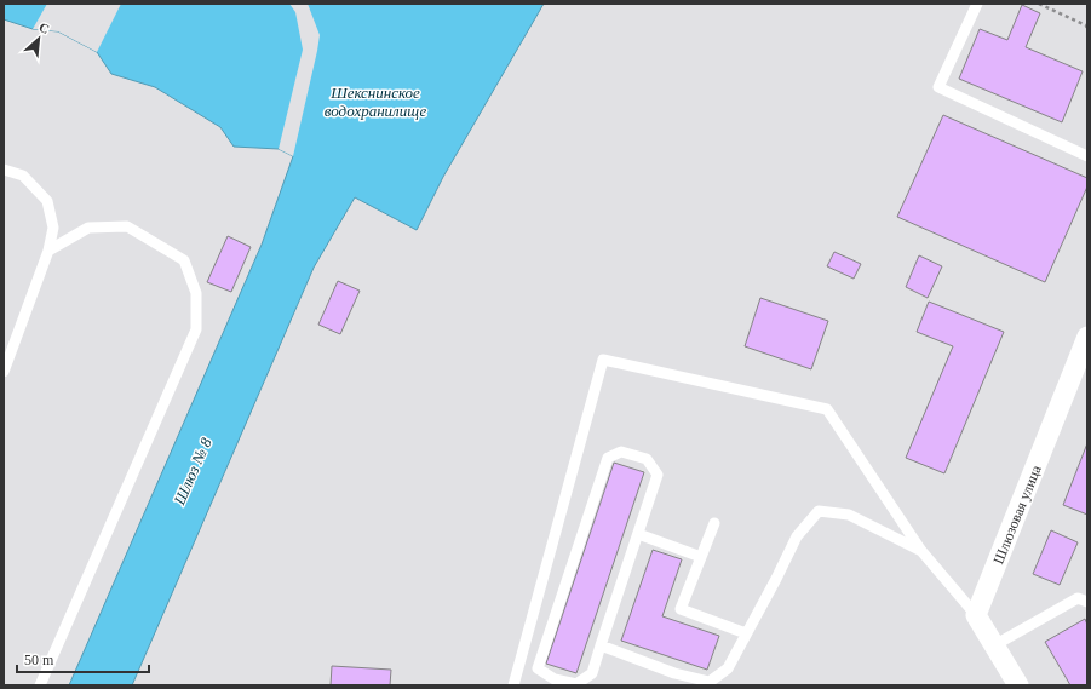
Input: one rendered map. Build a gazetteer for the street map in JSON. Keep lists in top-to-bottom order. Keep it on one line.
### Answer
{"streets":{"street":["Шлюзовая улица"]},"water":["Шекснинское водохранилище","Шлюз № 8"],"scale_bar":"50 m","north":"top right"}
